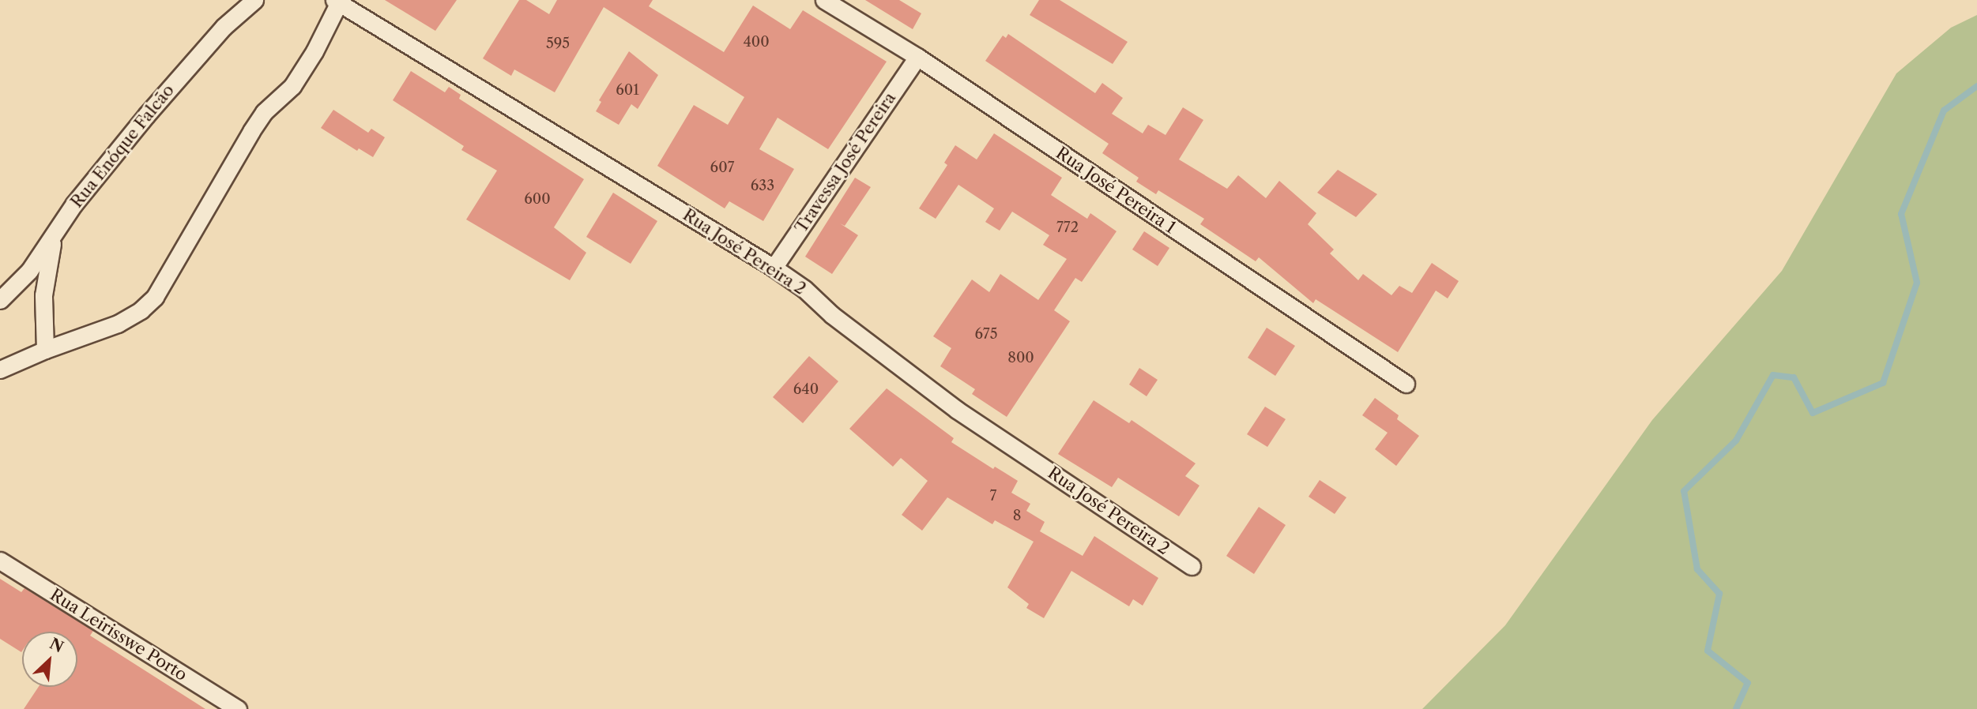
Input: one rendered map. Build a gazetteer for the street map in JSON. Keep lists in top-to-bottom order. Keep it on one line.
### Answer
{"streets":{"street":["Rua Enóque Falcão","Travessa José Pereira","Rua José Pereira 1","Rua José Pereira 2","Rua Leirisswe Porto"]},"crossings":[["Travessa José Pereira","Rua José Pereira 1"],["Travessa José Pereira","Rua José Pereira 2"]],"house_numbers":["400","595","601","607","633","600","772","675","800","640","7","8"],"north":"top right"}
